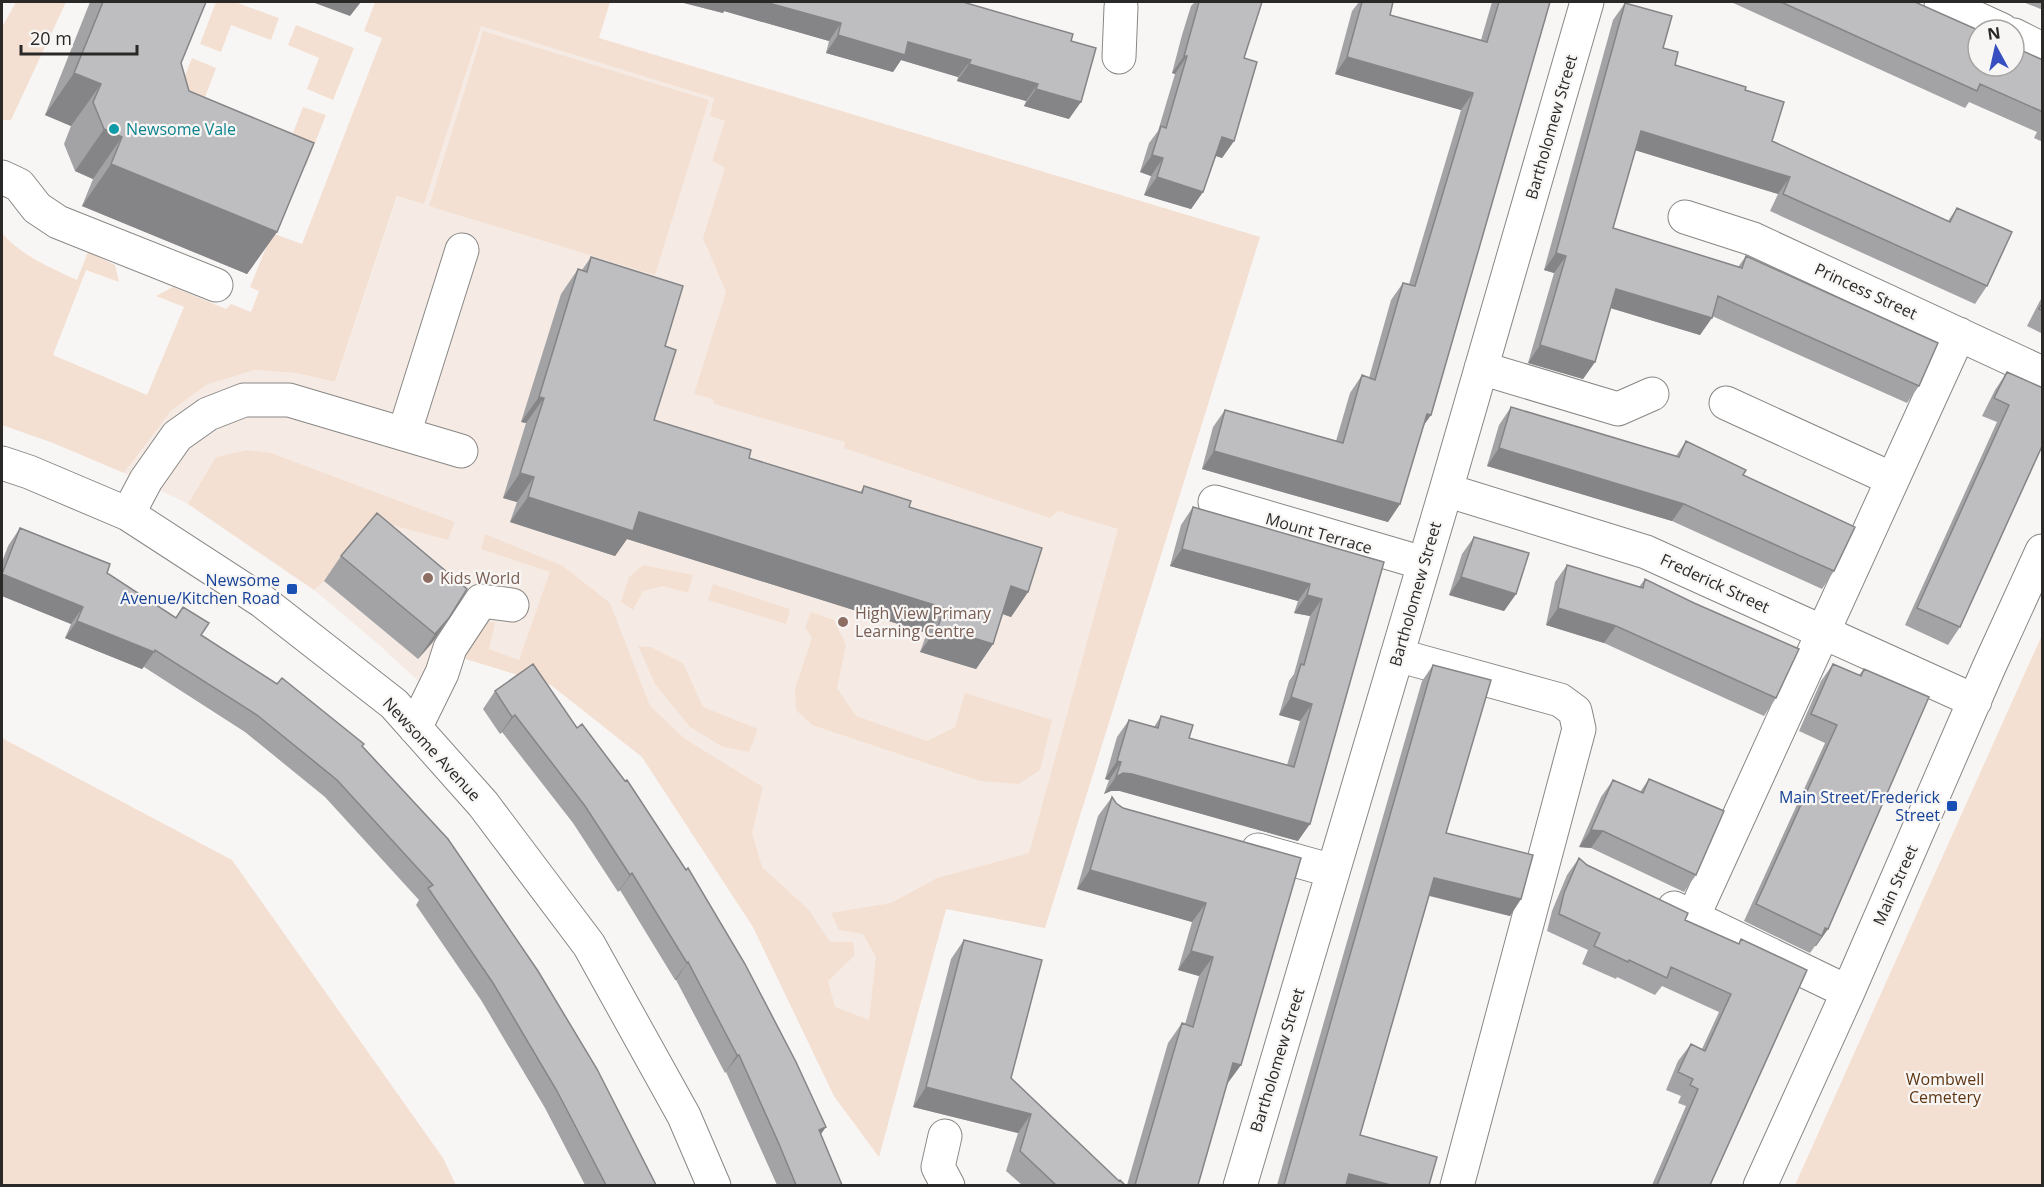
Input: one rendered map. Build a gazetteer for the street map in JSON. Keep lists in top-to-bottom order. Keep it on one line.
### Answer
{"streets":{"street":["Bartholomew Street","Princess Street","Mount Terrace","Frederick Street","Newsome Avenue","Main Street"]},"crossings":[["Bartholomew Street","Mount Terrace"],["Bartholomew Street","Frederick Street"],["Frederick Street","Main Street"]],"parks":["Wombwell Cemetery"],"places":{"other":["Newsome Vale","Kids World","High View Primary Learning Centre"],"transit":["Newsome Avenue/Kitchen Road","Main Street/Frederick Street"]},"scale_bar":"20 m","north":"top"}
